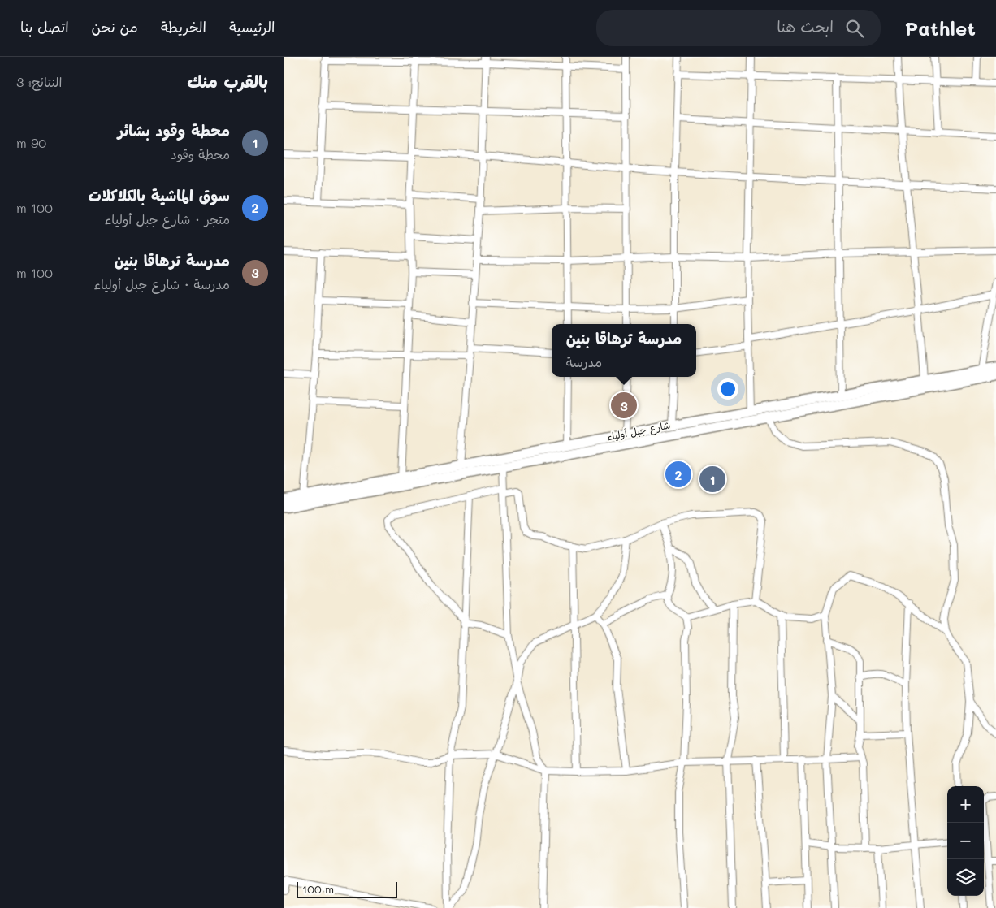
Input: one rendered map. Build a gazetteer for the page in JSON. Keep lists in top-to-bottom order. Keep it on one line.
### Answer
{"streets":{"main road":["شارع جبل أولياء"]},"scale_bar":"100 m","page":{"header":"Pathlet","search":"ابحث هنا","nav":["الرئيسية","الخريطة","من نحن","اتصل بنا"],"heading":["بالقرب منك","النتائج: 3"],"list":[{"mark":"1","name":"محطة وقود بشائر","note":"محطة وقود","value":"90 m"},{"mark":"2","name":"سوق الماشية بالكلاكلات","note":"متجر · شارع جبل أولياء","value":"100 m"},{"mark":"3","name":"مدرسة ترهاقا بنين","note":"مدرسة · شارع جبل أولياء","value":"100 m"}],"popup":["مدرسة ترهاقا بنين","مدرسة"],"pins":["3","2","1"],"map_buttons":["+","−"],"scale":"100 m"}}
